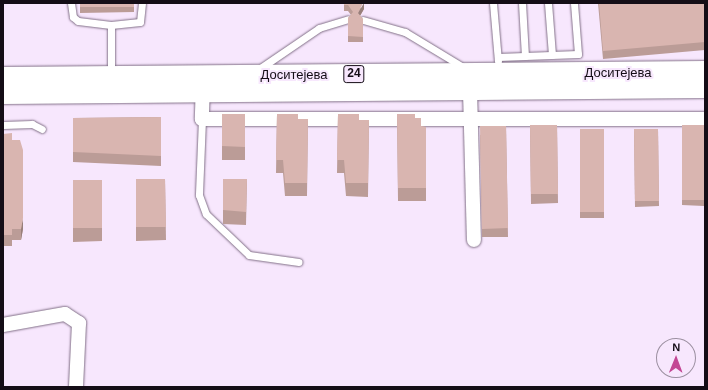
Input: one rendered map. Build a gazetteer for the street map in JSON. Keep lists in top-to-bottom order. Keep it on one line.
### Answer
{"streets":{"main road":["Доситејева","24"]},"north":"top"}
